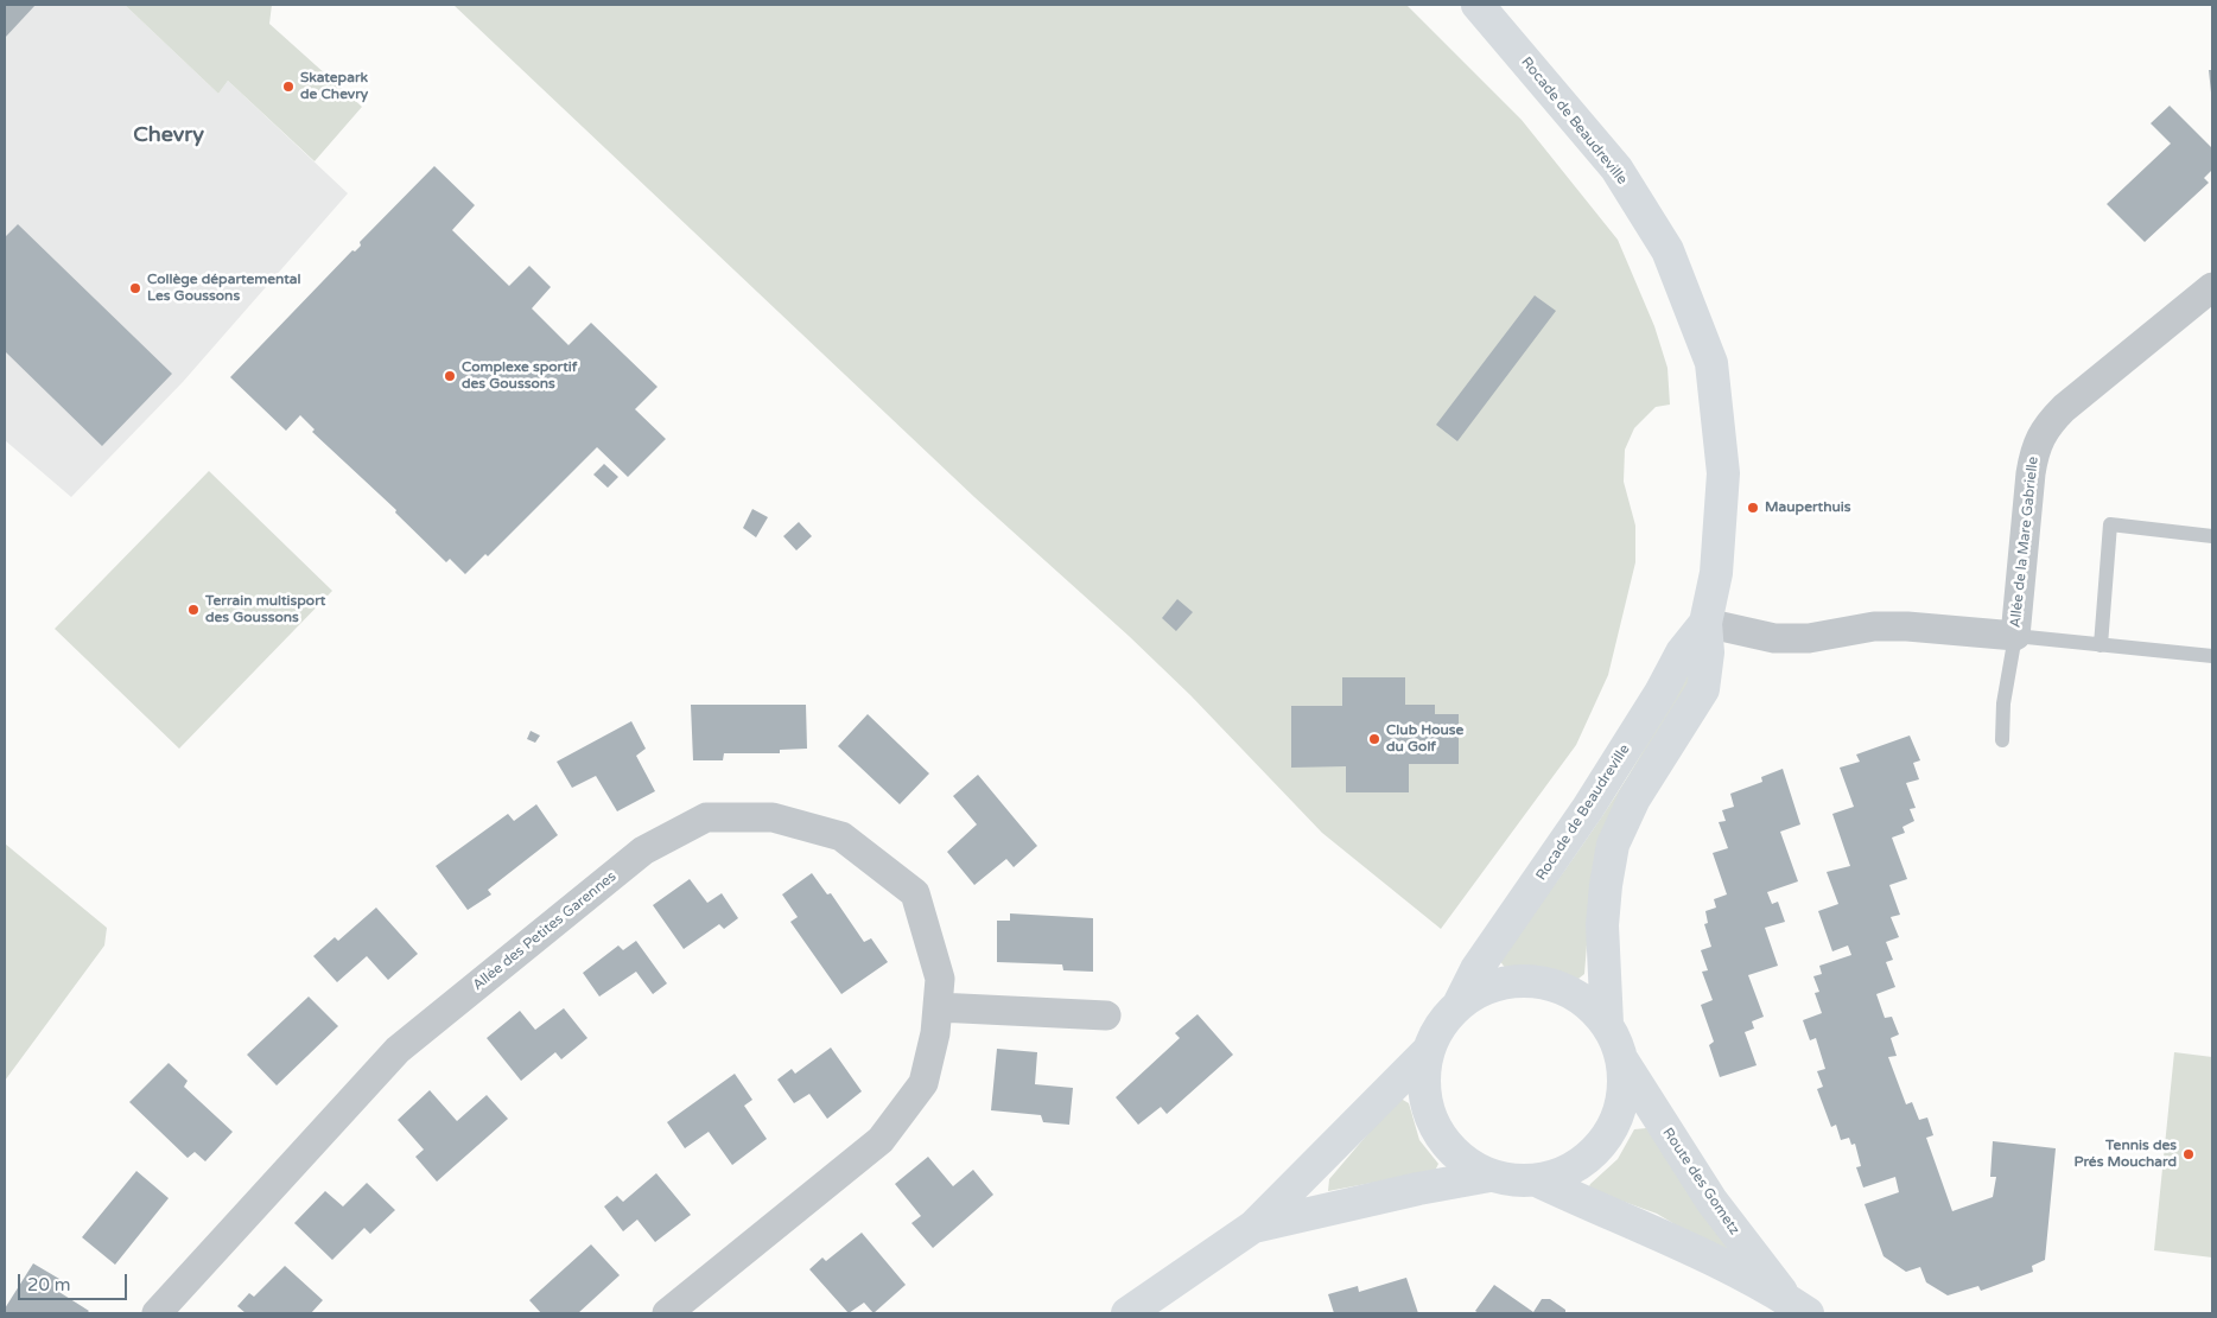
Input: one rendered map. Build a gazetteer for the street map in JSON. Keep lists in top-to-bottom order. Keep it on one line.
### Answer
{"streets":{"street":["Rocade de Beaudreville","Allée de la Mare Gabrielle","Allée des Petites Garennes","Route des Gometz"]},"crossings":[["Rocade de Beaudreville","Allée de la Mare Gabrielle"],["Rocade de Beaudreville","Route des Gometz"]],"districts":["Chevry"],"places":["Skatepark de Chevry","Collège départemental Les Goussons","Complexe sportif des Goussons","Mauperthuis","Terrain multisport des Goussons","Club House du Golf","Tennis des Prés Mouchard"],"scale_bar":"20 m"}
